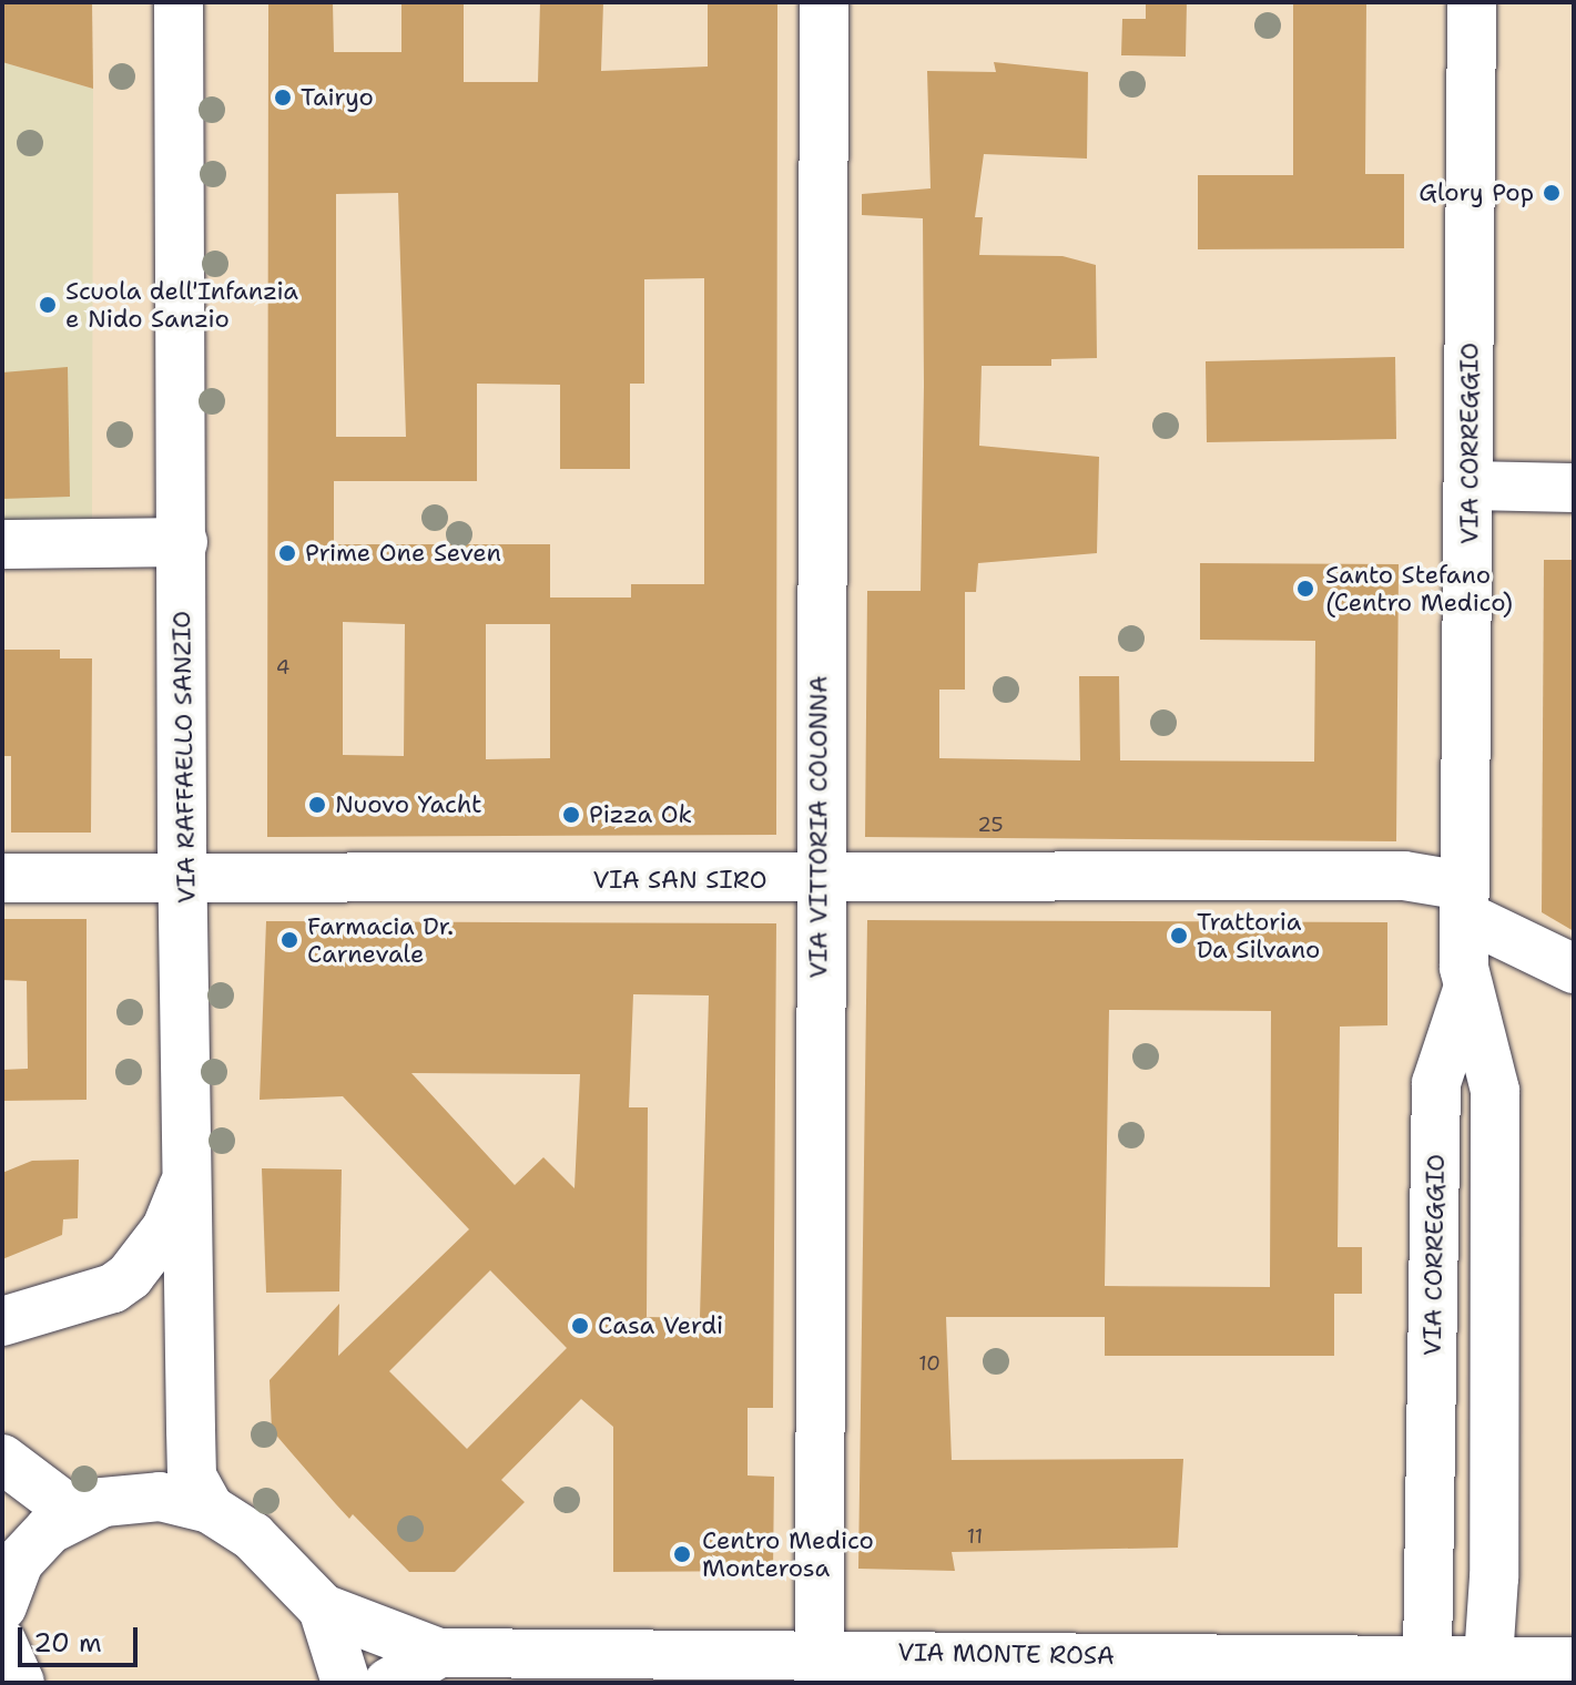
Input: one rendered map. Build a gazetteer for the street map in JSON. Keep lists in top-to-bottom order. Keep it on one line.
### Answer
{"streets":{"street":["VIA CORREGGIO","VIA RAFFAELLO SANZIO","VIA VITTORIA COLONNA","VIA SAN SIRO","VIA MONTE ROSA"]},"crossings":[["VIA CORREGGIO","VIA SAN SIRO"],["VIA CORREGGIO","VIA MONTE ROSA"],["VIA RAFFAELLO SANZIO","VIA SAN SIRO"],["VIA VITTORIA COLONNA","VIA SAN SIRO"],["VIA VITTORIA COLONNA","VIA MONTE ROSA"]],"places":["Tairyo","Glory Pop","Scuola dell'Infanzia e Nido Sanzio","Prime One Seven","Santo Stefano (Centro Medico)","Nuovo Yacht","Pizza Ok","Trattoria Da Silvano","Farmacia Dr. Carnevale","Casa Verdi","Centro Medico Monterosa"],"house_numbers":["4","25","10","11"],"scale_bar":"20 m"}
